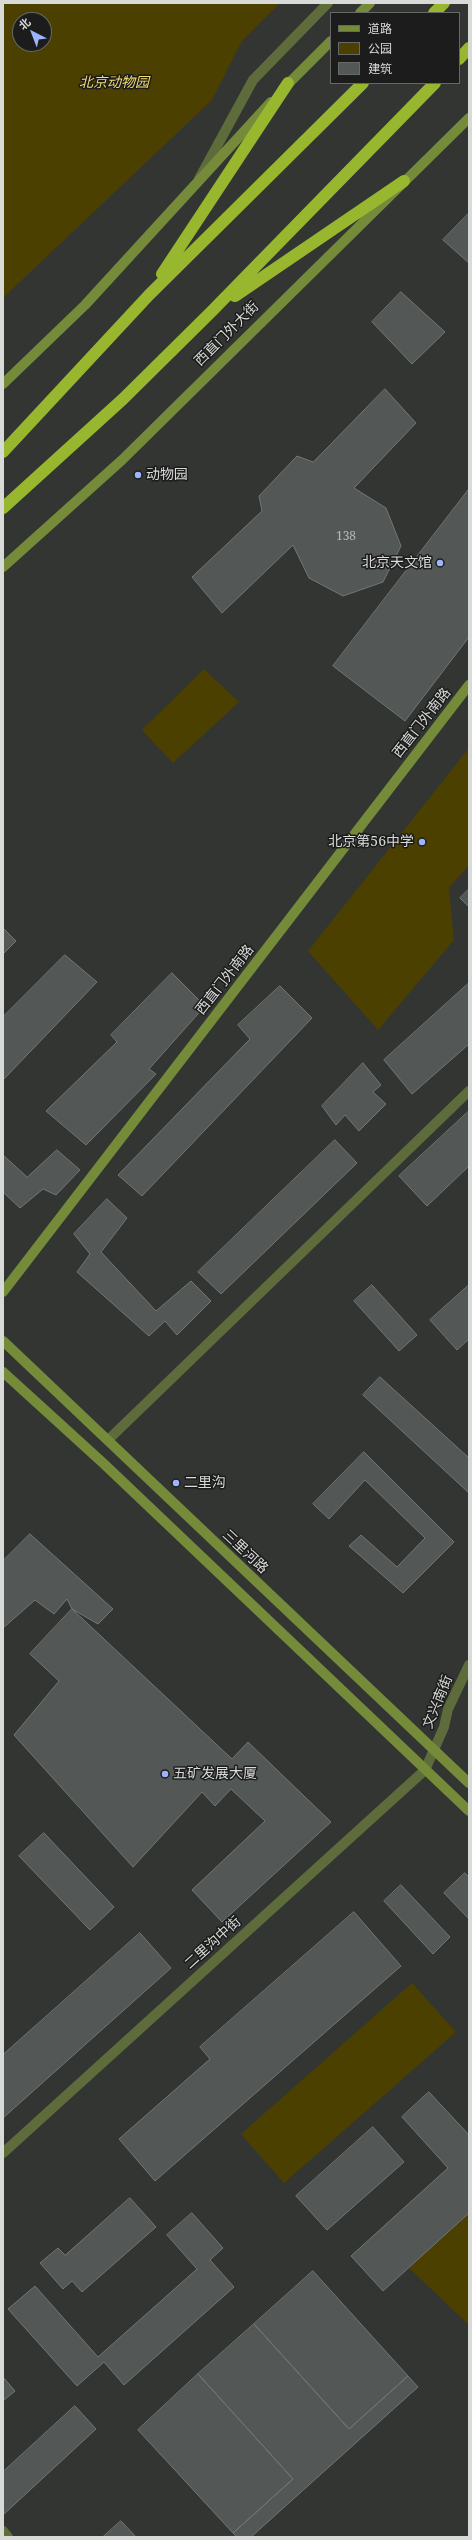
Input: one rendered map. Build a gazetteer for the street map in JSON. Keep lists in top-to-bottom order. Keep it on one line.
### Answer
{"streets":{"highway":["西直门外大街"],"street":["西直门外南路","三里河路","文兴南街","二里沟中街"]},"crossings":[["三里河路","文兴南街"],["三里河路","二里沟中街"],["文兴南街","二里沟中街"]],"parks":["北京动物园"],"places":["动物园","北京天文馆","北京第56中学","二里沟","五矿发展大厦"],"house_numbers":["138"],"legend":["道路","公园","建筑"],"north":"top left"}
